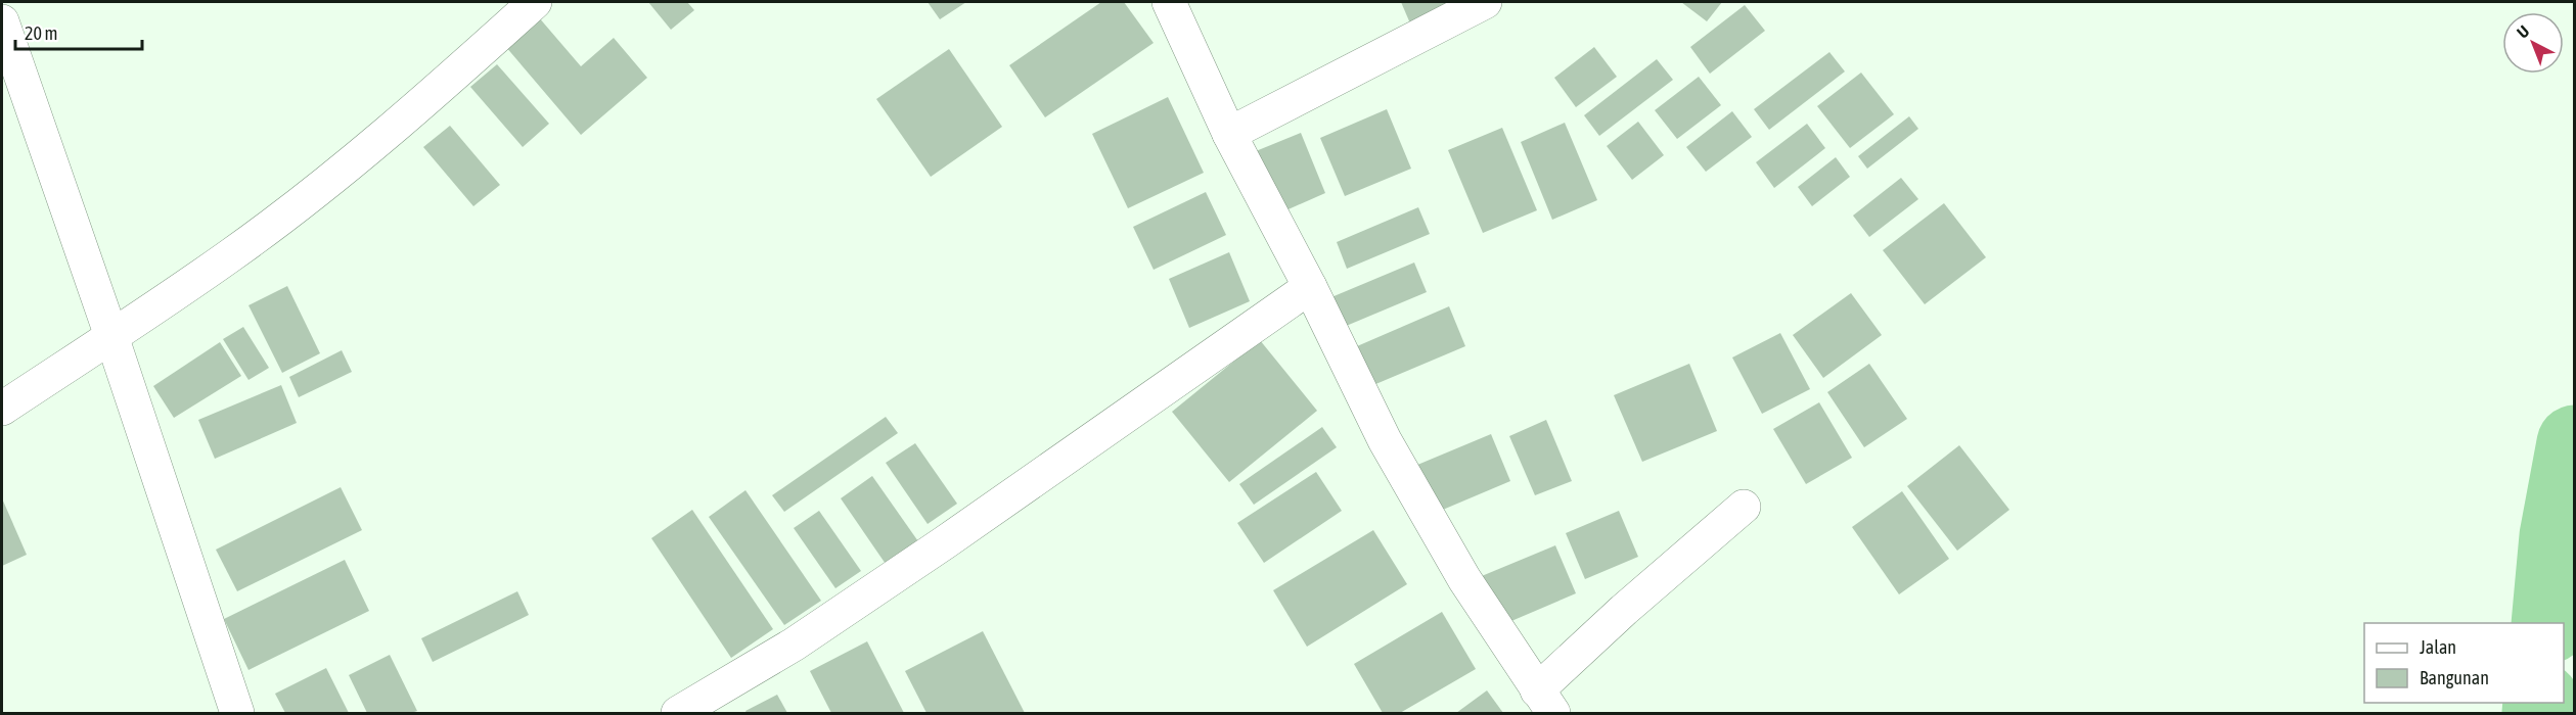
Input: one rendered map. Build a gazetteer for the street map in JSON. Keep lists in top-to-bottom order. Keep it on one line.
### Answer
{"legend":["Jalan","Bangunan"],"scale_bar":"20 m","north":"top left"}
